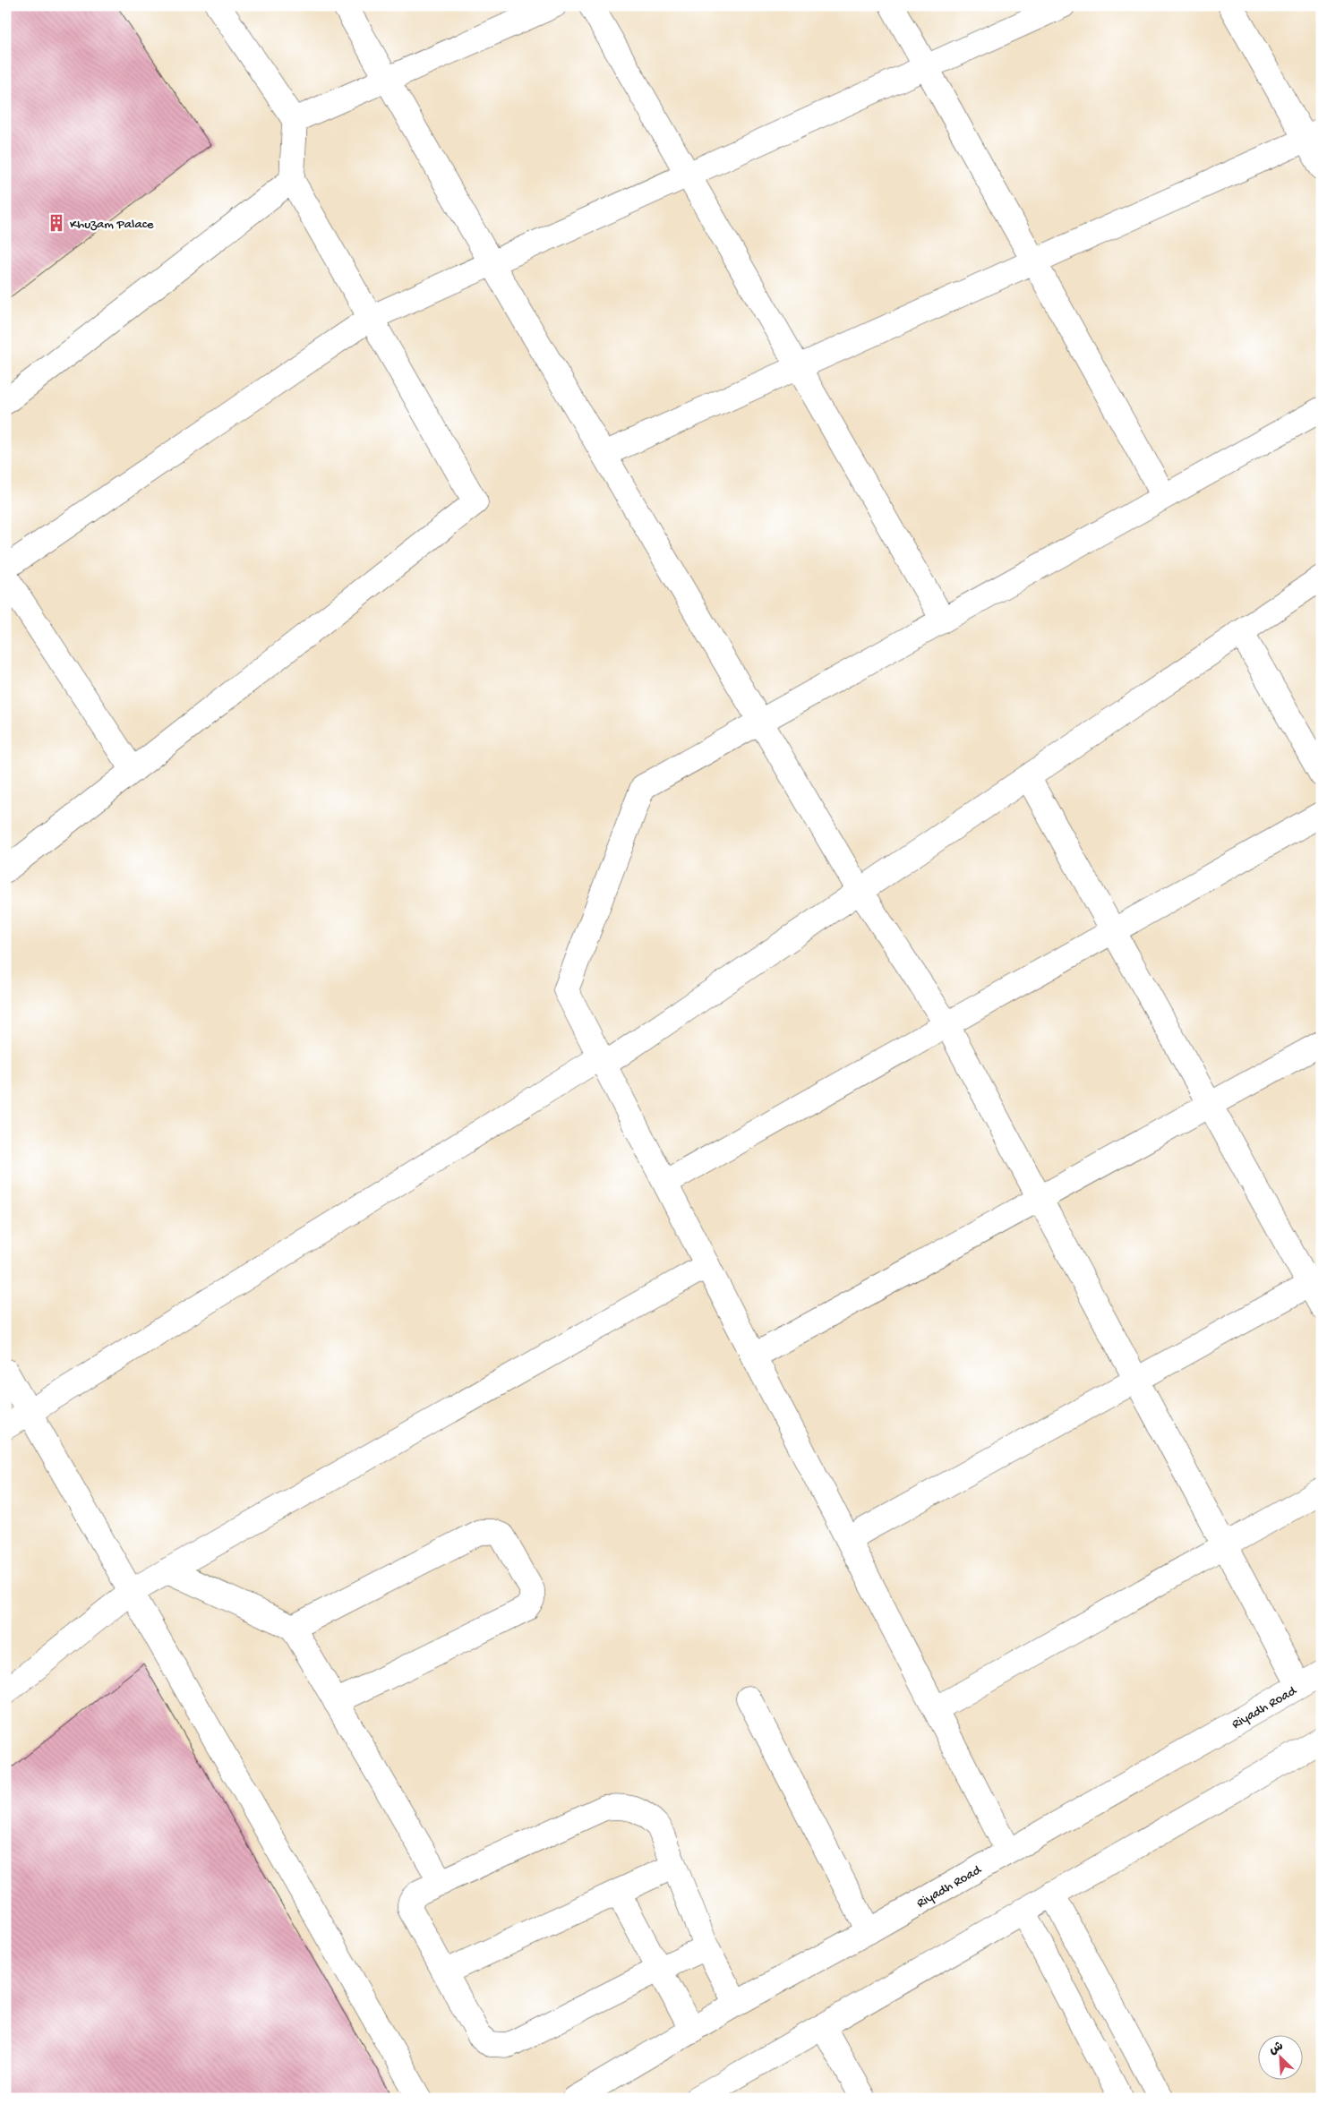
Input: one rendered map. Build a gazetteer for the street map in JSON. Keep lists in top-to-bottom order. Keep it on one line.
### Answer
{"streets":{"main road":["Riyadh Road"]},"places":{"building":["Khuzam Palace"]},"north":"top left"}
